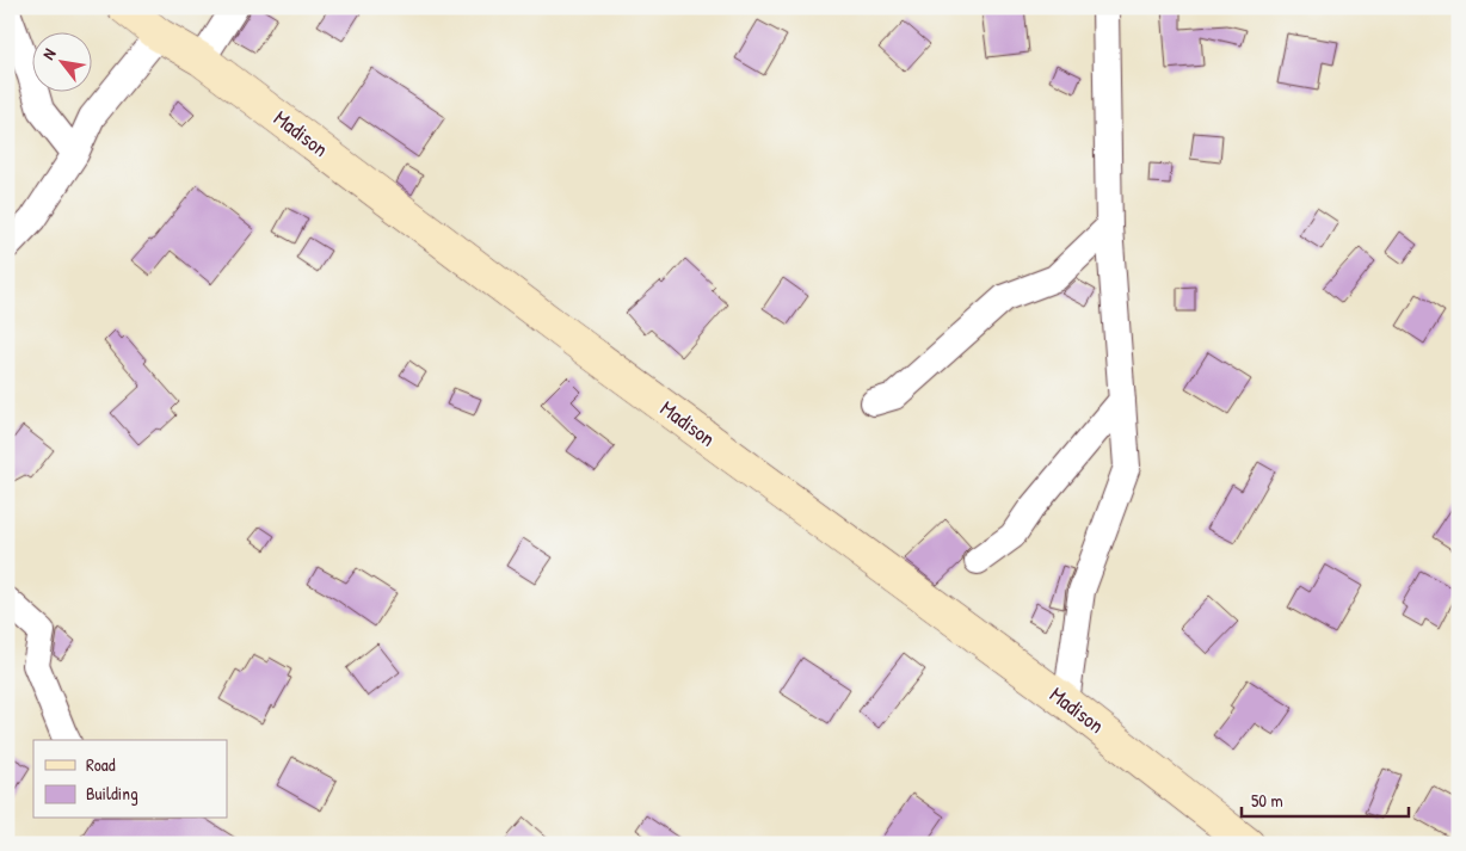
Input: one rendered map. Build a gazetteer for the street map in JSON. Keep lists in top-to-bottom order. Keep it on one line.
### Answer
{"streets":{"street":["Madison"]},"legend":["Road","Building"],"scale_bar":"50 m","north":"top left"}
